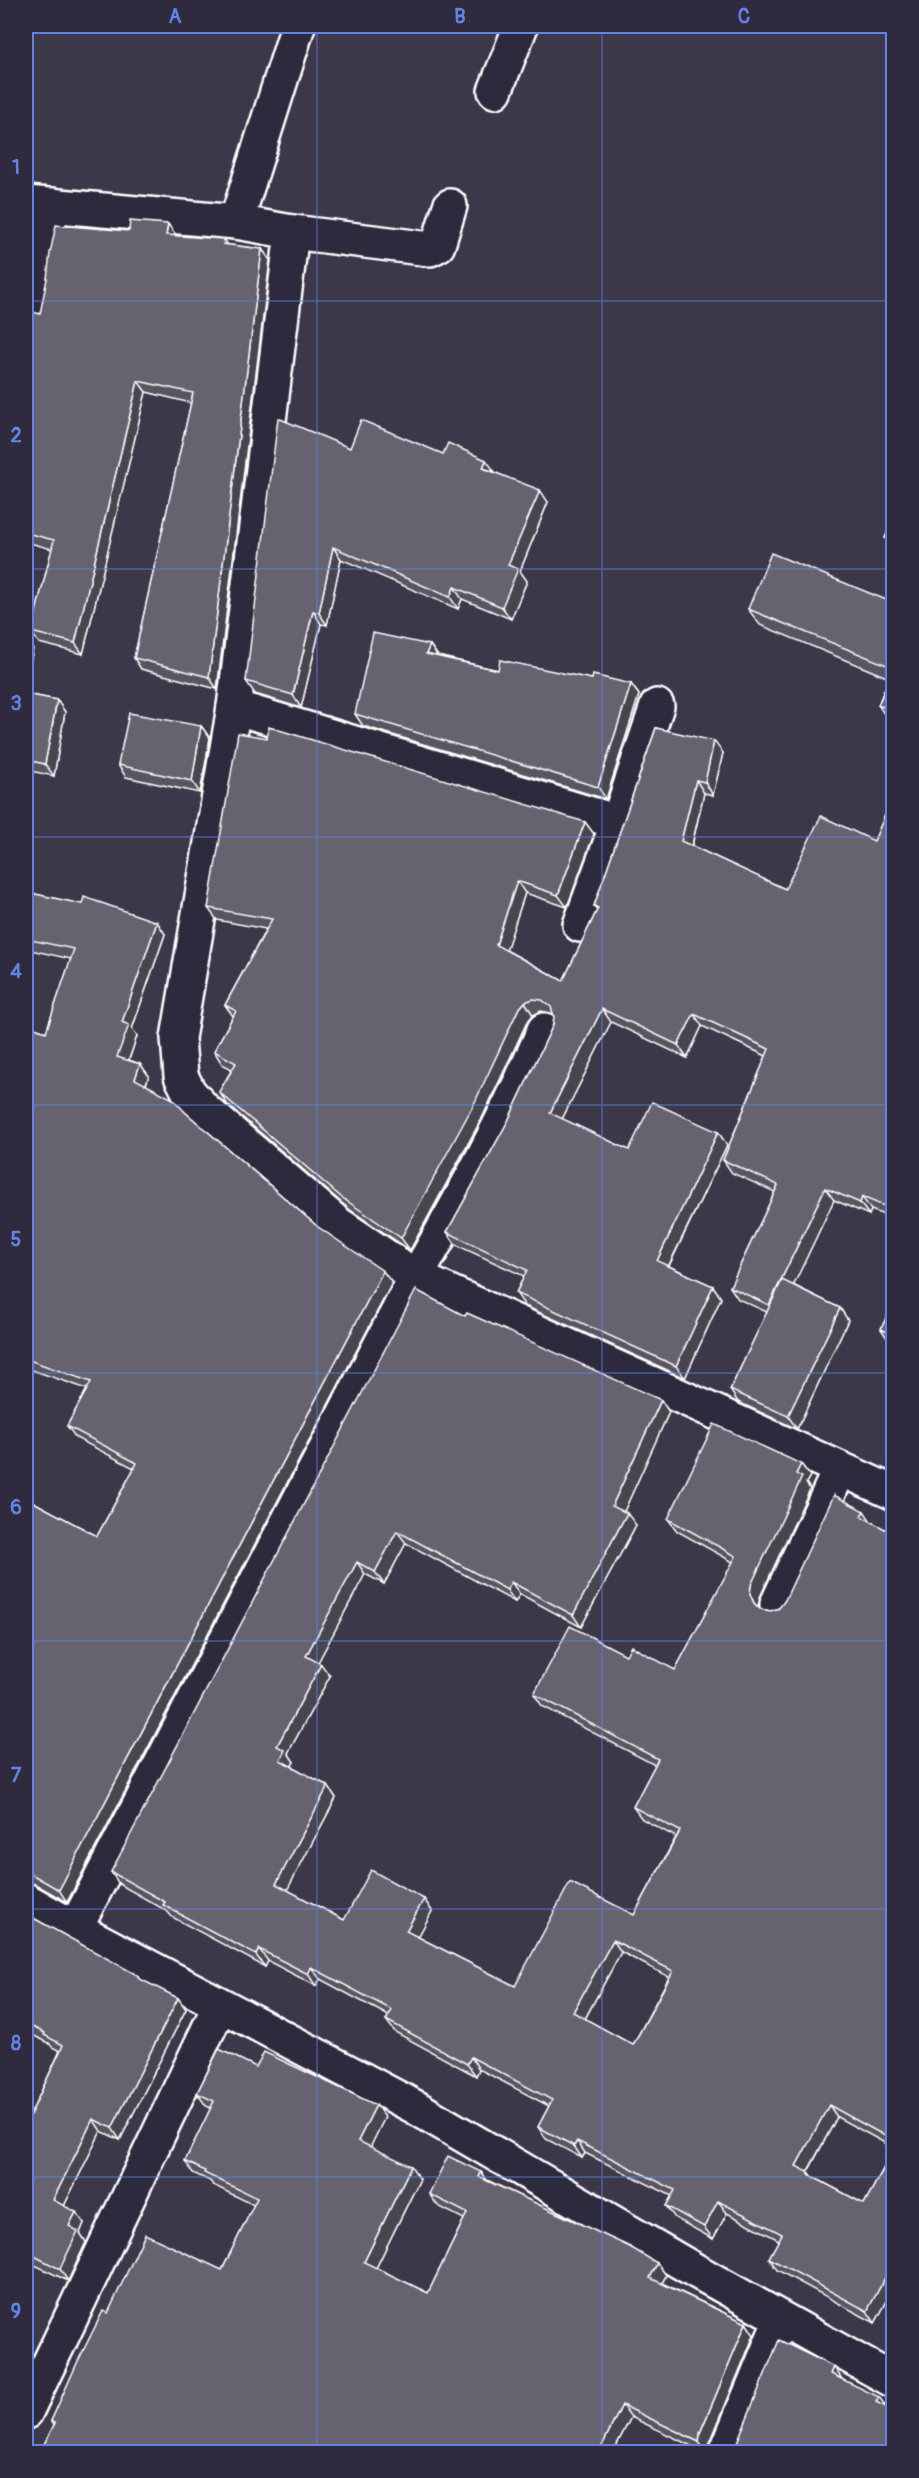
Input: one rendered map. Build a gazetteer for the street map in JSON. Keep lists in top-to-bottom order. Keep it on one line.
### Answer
{"grid":{"columns":["A","B","C"],"rows":["1","2","3","4","5","6","7","8","9"]}}
